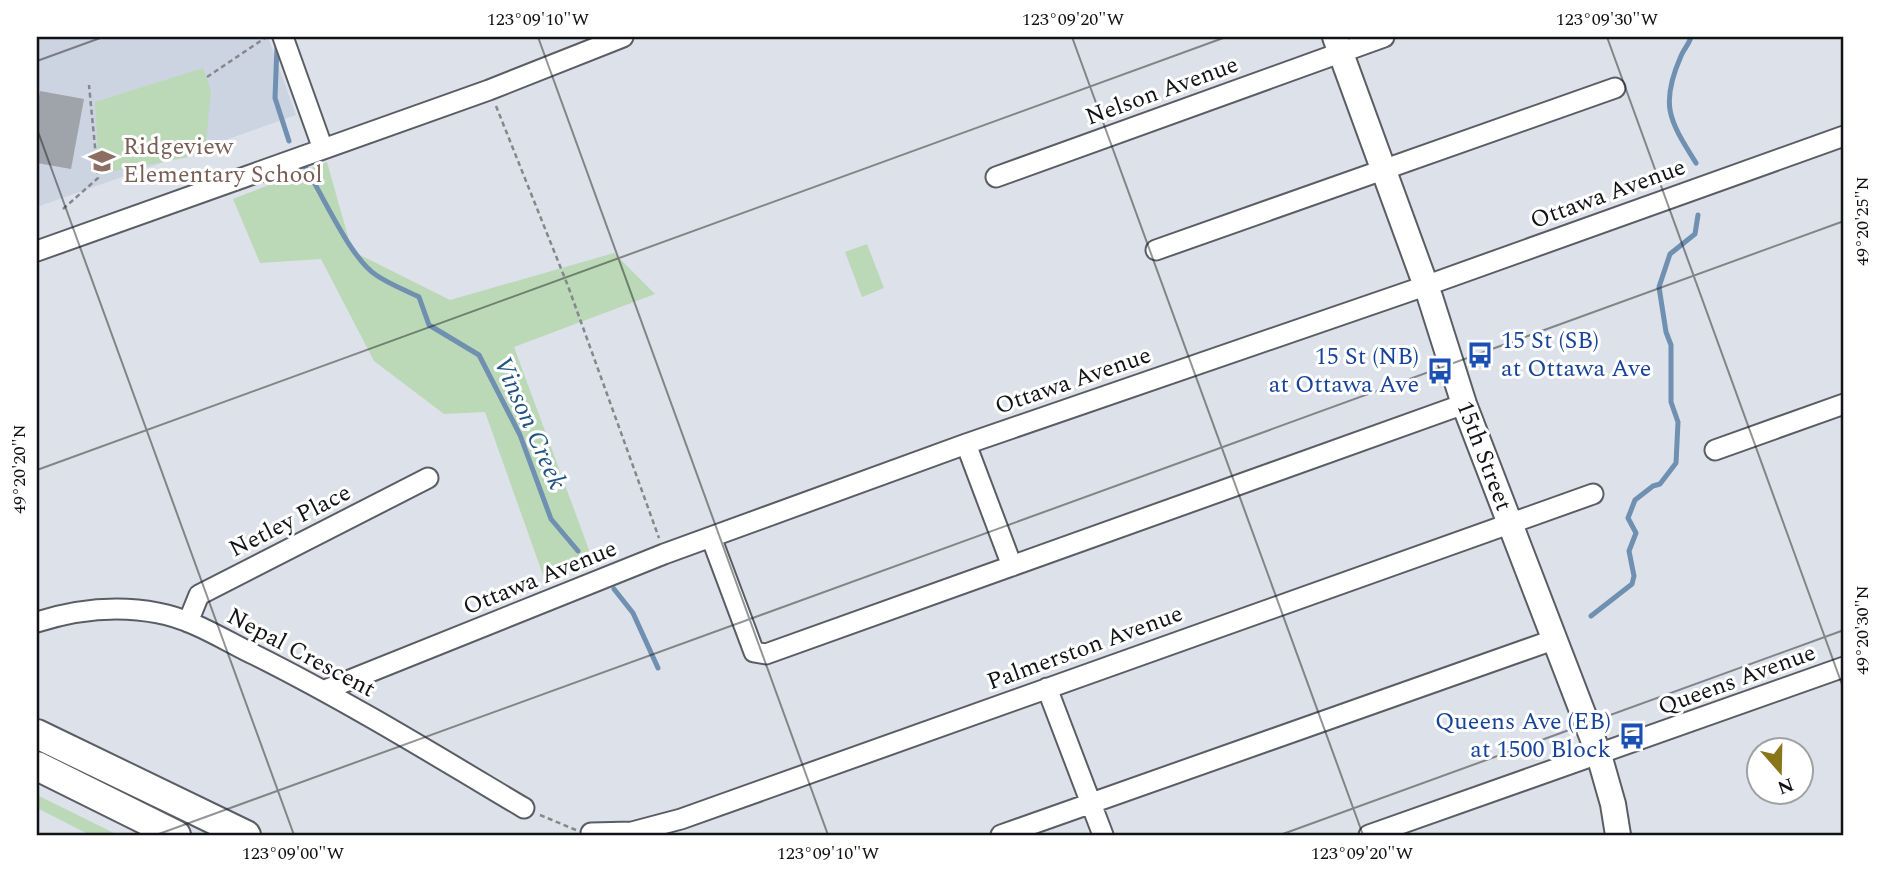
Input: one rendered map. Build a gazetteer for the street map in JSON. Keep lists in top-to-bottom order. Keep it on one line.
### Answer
{"streets":{"main road":["15th Street"],"street":["Nelson Avenue","Ottawa Avenue","Netley Place","Palmerston Avenue","Nepal Crescent","Queens Avenue"]},"crossings":[["Nelson Avenue","15th Street"],["Ottawa Avenue","15th Street"],["Ottawa Avenue","Nepal Crescent"],["15th Street","Palmerston Avenue"],["15th Street","Queens Avenue"],["Netley Place","Nepal Crescent"]],"water":["Vinson Creek"],"places":{"school or university":["Ridgeview Elementary School"],"bus stop":["15 St (SB) at Ottawa Ave","15 St (NB) at Ottawa Ave","Queens Ave (EB) at 1500 Block"]},"north":"bottom","coordinates":["123°09'10\"W","123°09'20\"W","123°09'30\"W","49°20'25\"N","49°20'20\"N","49°20'30\"N","123°09'00\"W"]}
